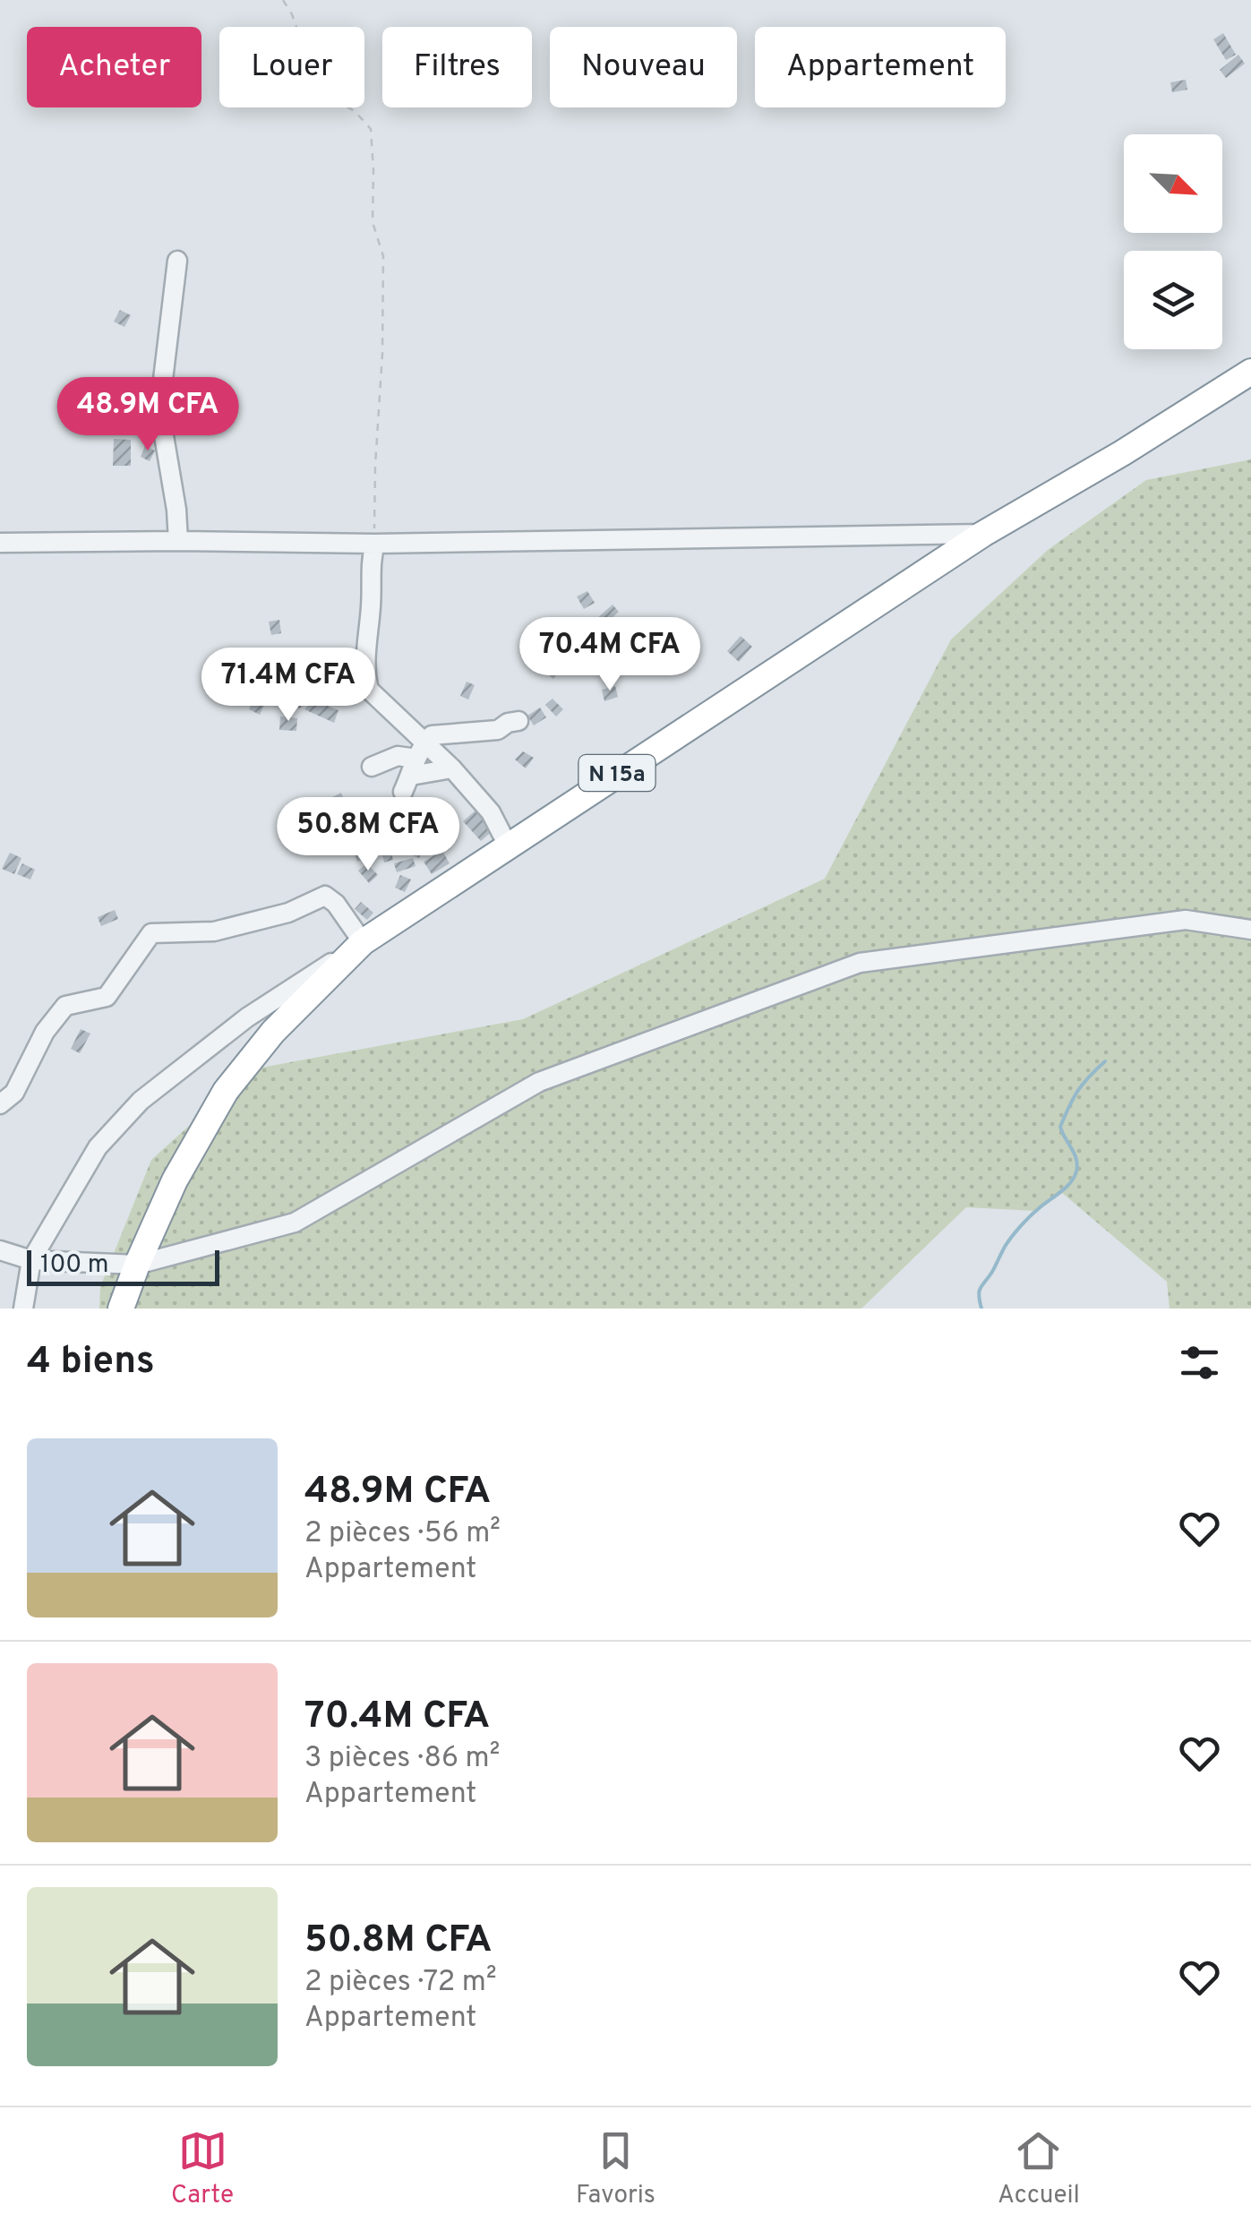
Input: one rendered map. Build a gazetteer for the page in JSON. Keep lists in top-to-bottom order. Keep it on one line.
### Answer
{"streets":{"highway":["N 15a"]},"scale_bar":"100 m","north":"bottom right","page":{"chip":["Acheter","Louer","Filtres","Nouveau","Appartement"],"price":["48.9M CFA","70.4M CFA","71.4M CFA","50.8M CFA"],"scale":"100 m","heading":"4 biens","list":[{"name":"48.9M CFA","note":"2 pièces · 56 m² · Appartement"},{"name":"70.4M CFA","note":"3 pièces · 86 m² · Appartement"},{"name":"50.8M CFA","note":"2 pièces · 72 m² · Appartement"}],"tabs":["Carte","Favoris","Accueil"]}}
